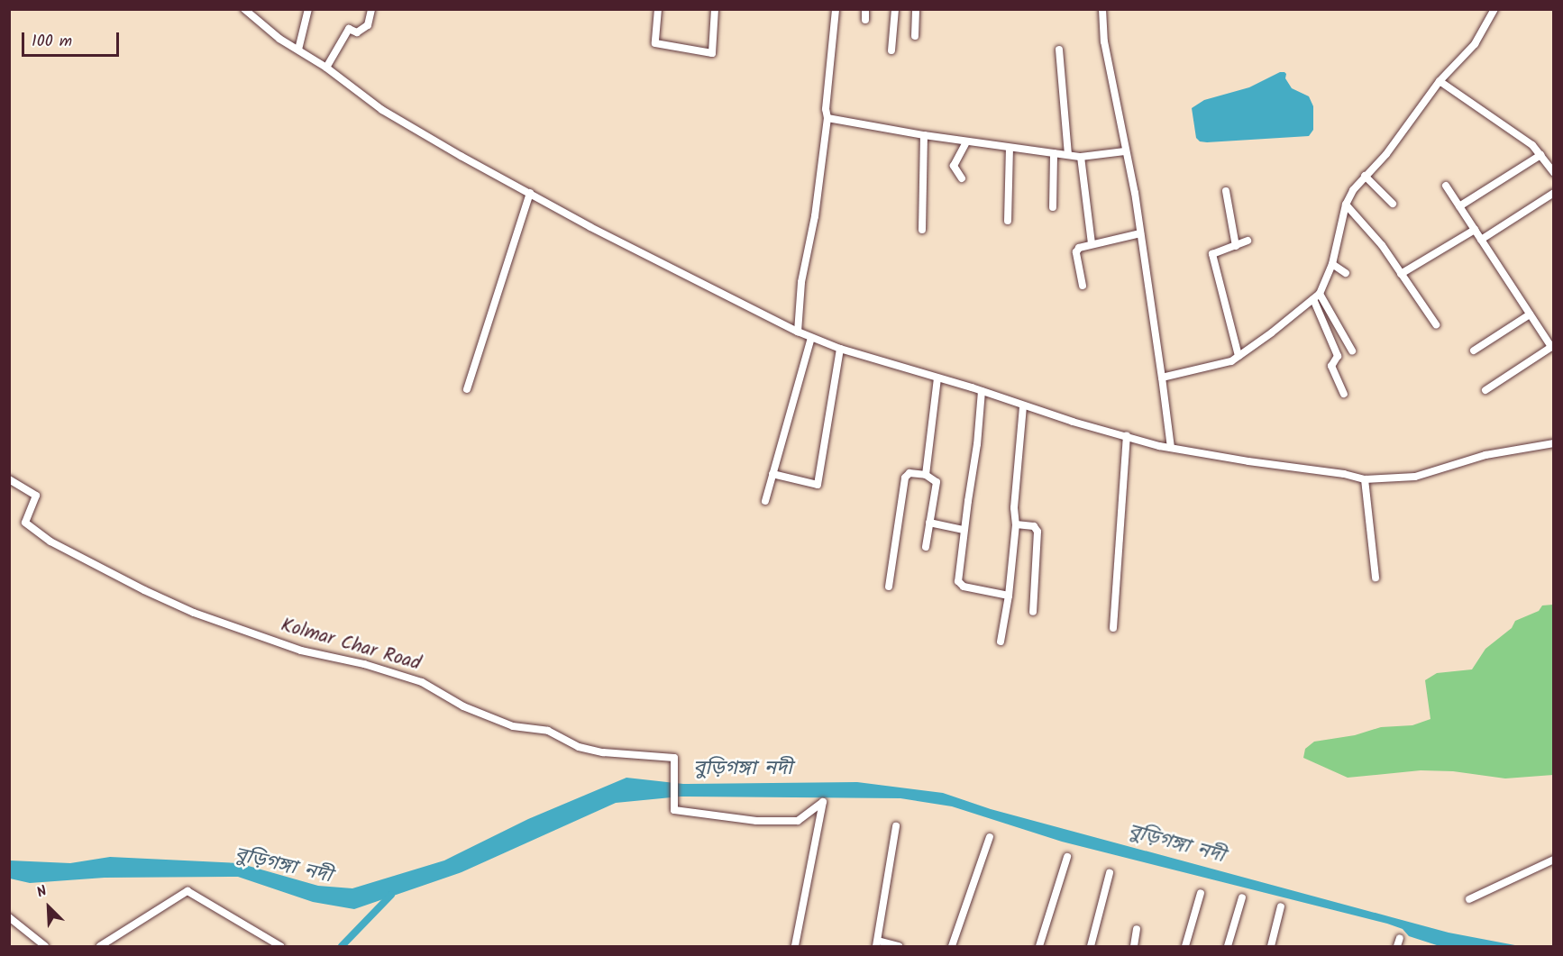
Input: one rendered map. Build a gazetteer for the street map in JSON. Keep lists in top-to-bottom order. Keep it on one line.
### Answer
{"streets":{"street":["Kolmar Char Road"]},"water":["বুড়িগঙ্গা নদী"],"scale_bar":"100 m","north":"top left"}
